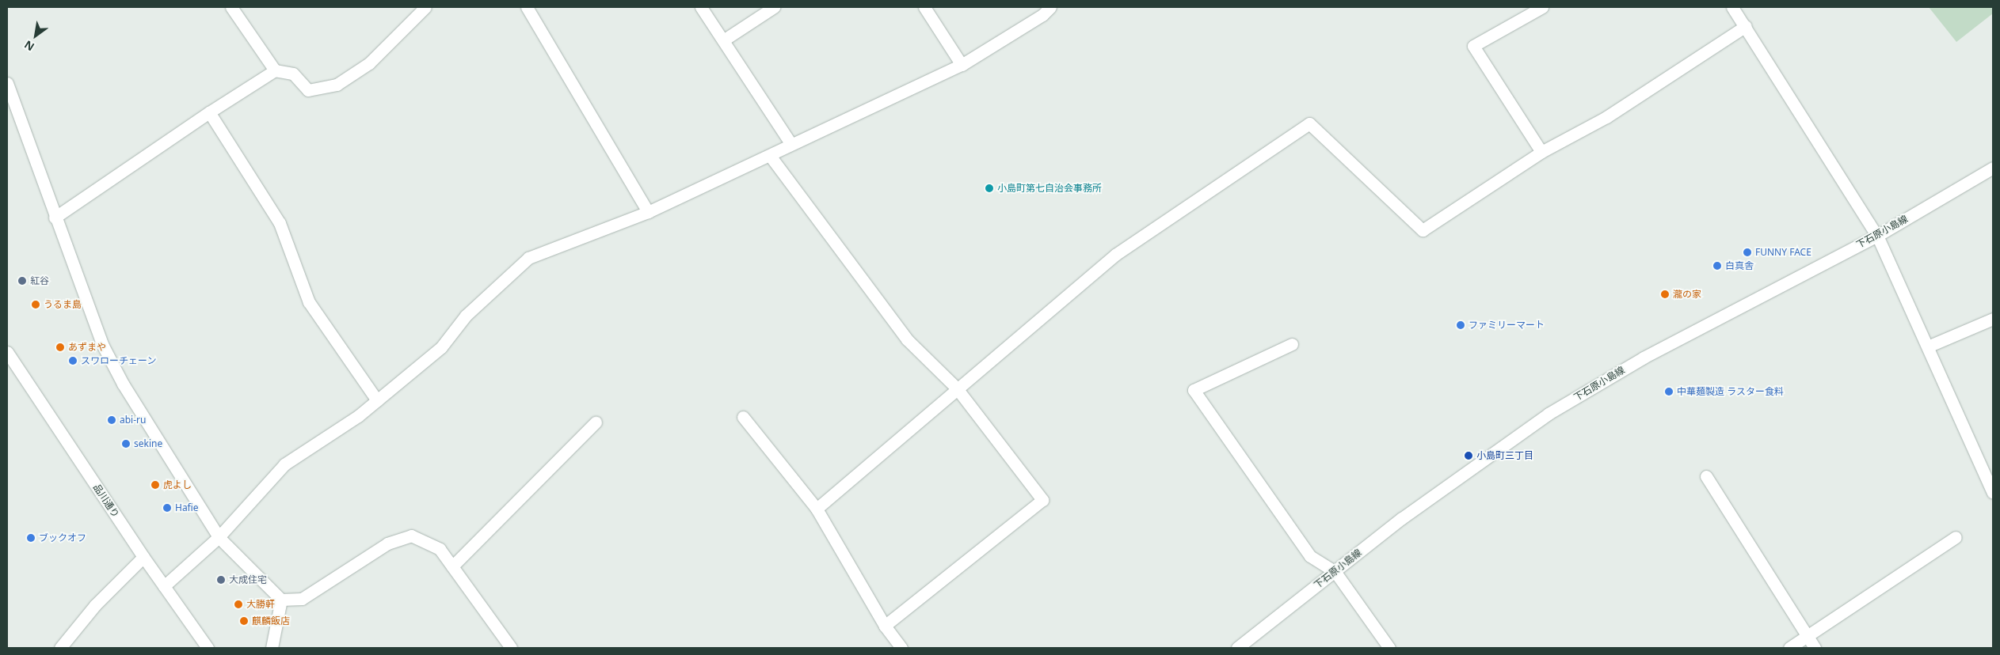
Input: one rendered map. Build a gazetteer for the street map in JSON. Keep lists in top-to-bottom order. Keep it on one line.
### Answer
{"streets":{"street":["下石原小島線","品川通り"]},"places":["小島町第七自治会事務所","FUNNY FACE","白真舎","紅谷","瀧の家","うるま島","ファミリーマート","あずまや","スワローチェーン","中華麺製造 ラスター食料","abi-ru","sekine","小島町三丁目","虎よし","Hafie","ブックオフ","大成住宅","大勝軒","麒麟飯店"],"north":"bottom left"}
